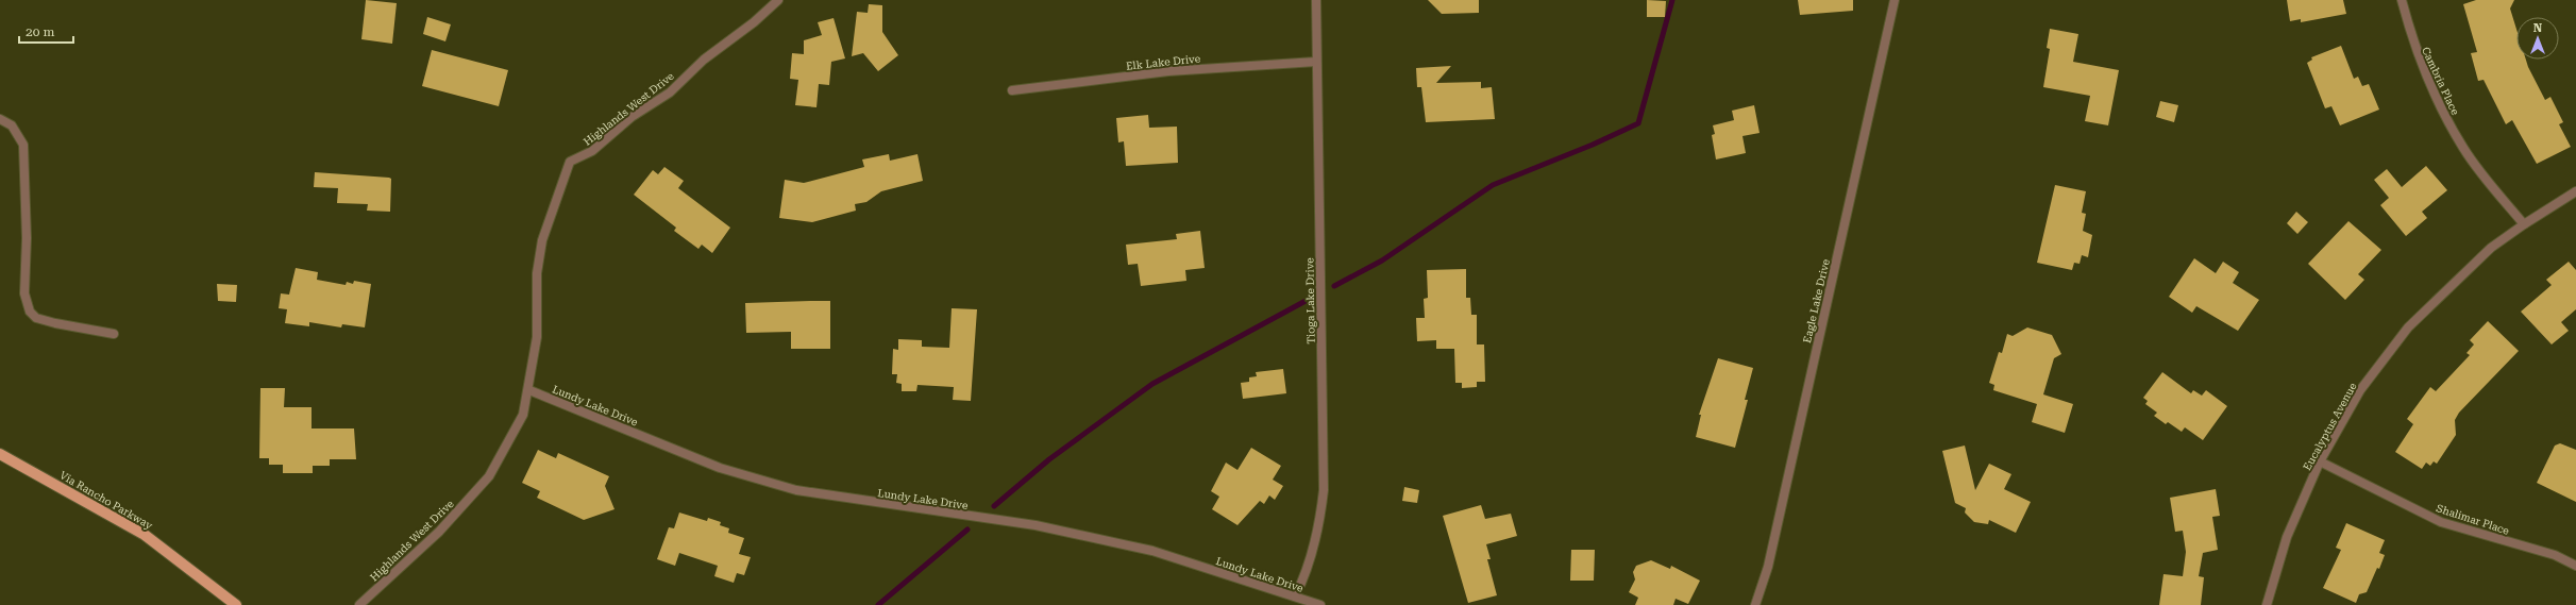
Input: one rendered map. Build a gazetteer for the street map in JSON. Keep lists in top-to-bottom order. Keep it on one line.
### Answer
{"streets":{"main road":["Via Rancho Parkway"],"street":["Elk Lake Drive","Cambria Place","Highlands West Drive","Tioga Lake Drive","Eagle Lake Drive","Lundy Lake Drive","Eucalyptus Avenue","Shalimar Place"]},"crossings":[["Elk Lake Drive","Tioga Lake Drive"],["Cambria Place","Eucalyptus Avenue"],["Highlands West Drive","Lundy Lake Drive"],["Tioga Lake Drive","Lundy Lake Drive"],["Eucalyptus Avenue","Shalimar Place"]],"scale_bar":"20 m","north":"top"}
